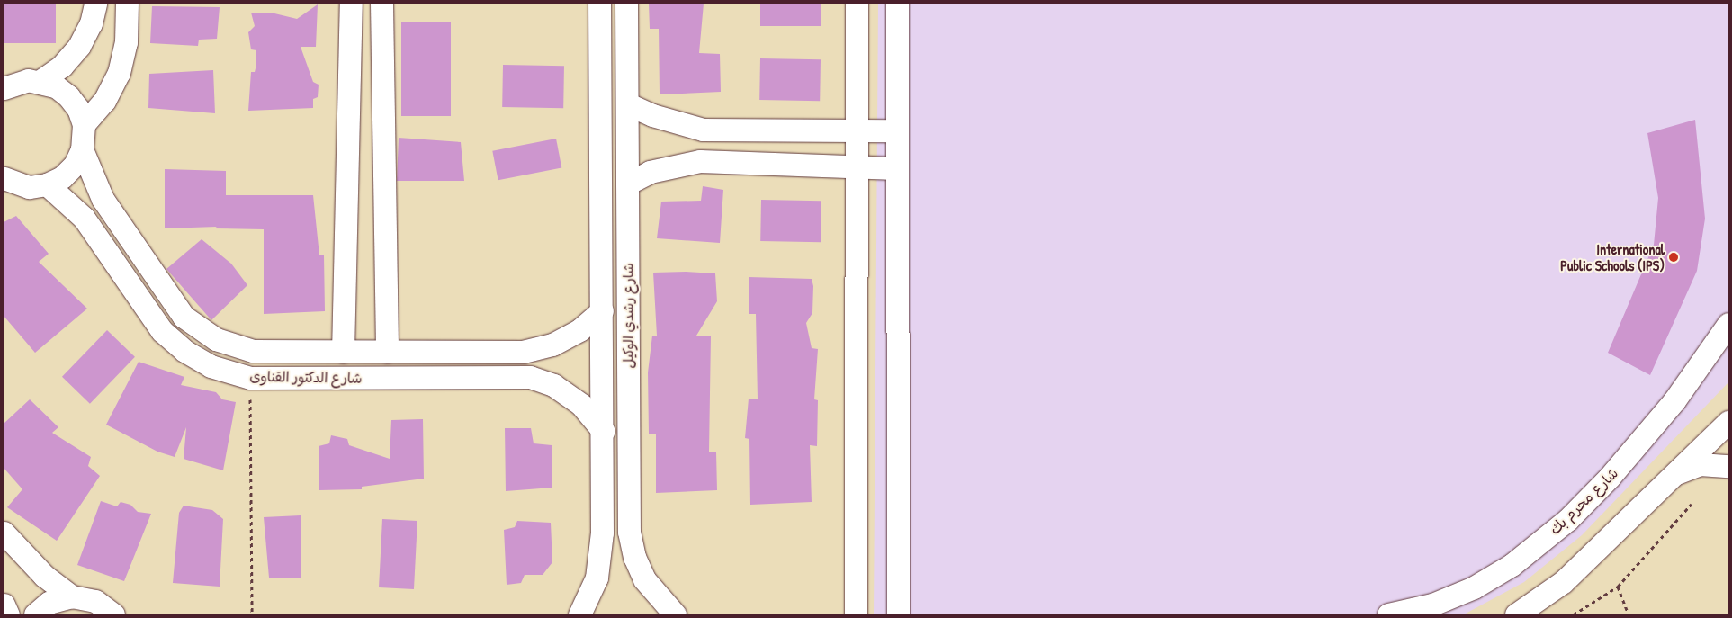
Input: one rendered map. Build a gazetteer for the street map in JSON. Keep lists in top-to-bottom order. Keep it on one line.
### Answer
{"streets":{"street":["شارع رشدي الوكيل","شارع الدكتور القناوى","شارع محرم بك"]},"crossings":[["شارع رشدي الوكيل","شارع الدكتور القناوى"]],"places":["International Public Schools (IPS)"]}
